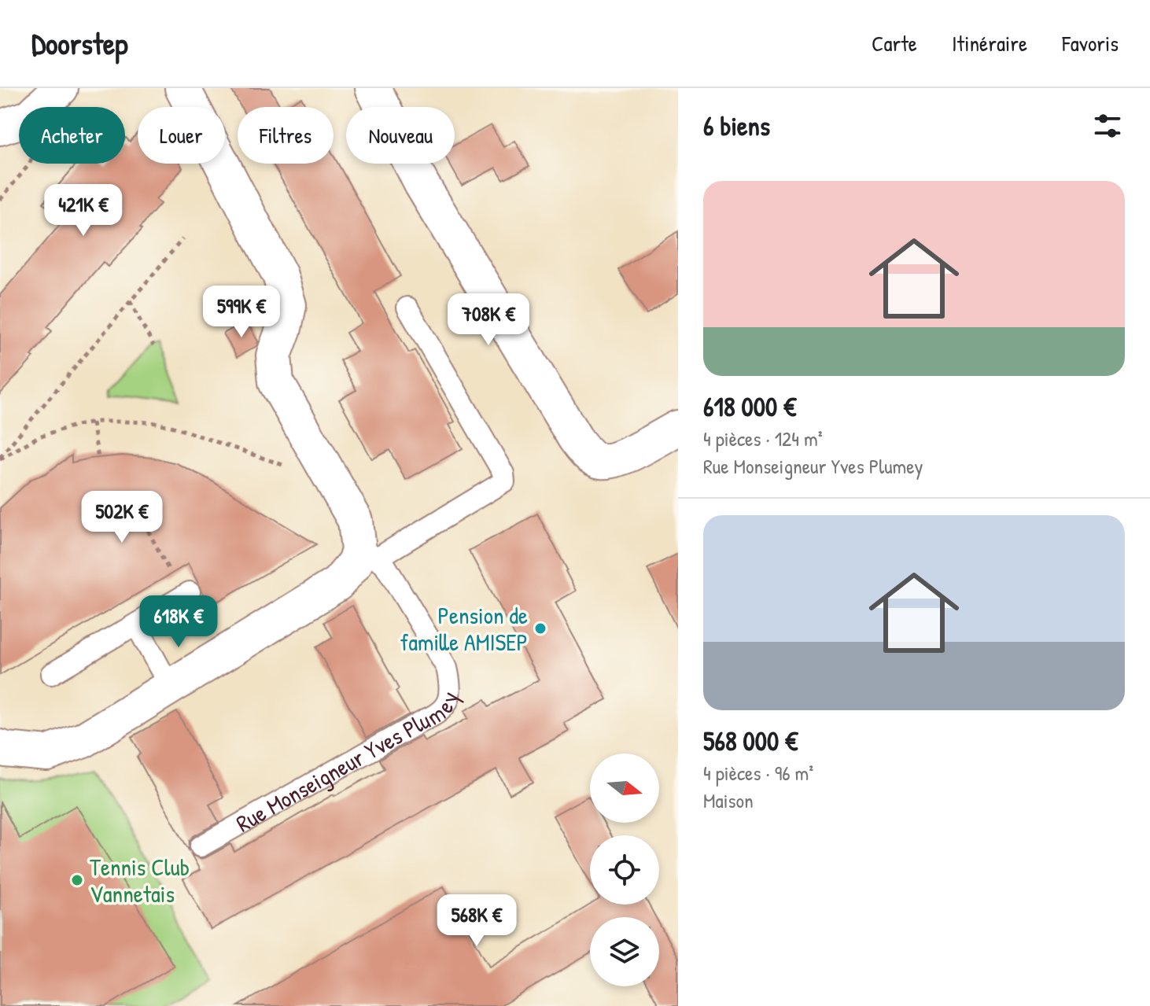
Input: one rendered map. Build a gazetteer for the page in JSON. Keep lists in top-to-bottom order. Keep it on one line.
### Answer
{"streets":{"lane":["Rue Monseigneur Yves Plumey"]},"places":["Pension de famille AMISEP","Tennis Club Vannetais"],"north":"right","page":{"header":"Doorstep","nav":["Carte","Itinéraire","Favoris"],"heading":"6 biens","chip":["Acheter","Louer","Filtres","Nouveau"],"list":[{"name":"618 000 €","note":"4 pièces · 124 m² · Rue Monseigneur Yves Plumey"},{"name":"568 000 €","note":"4 pièces · 96 m² · Maison"}],"price":["421K €","599K €","708K €","502K €","618K €","568K €"]}}
